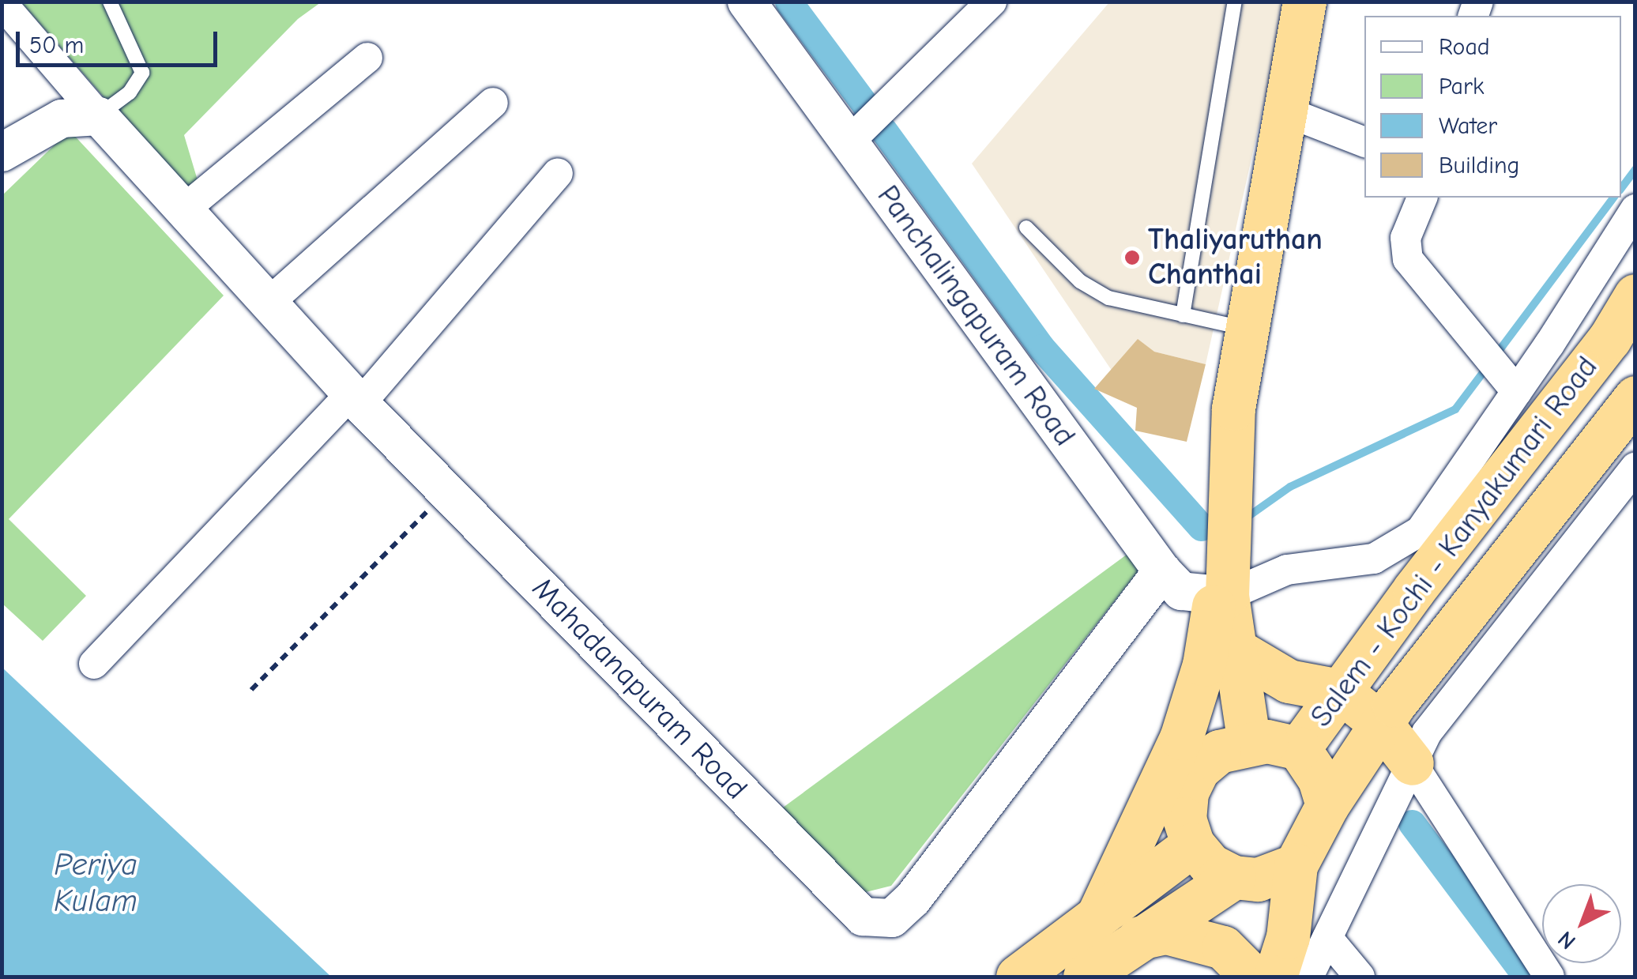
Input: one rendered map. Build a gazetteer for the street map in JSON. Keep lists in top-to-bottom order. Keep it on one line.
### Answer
{"streets":{"highway":["Salem - Kochi - Kanyakumari Road"],"street":["Panchalingapuram Road","Mahadanapuram Road"]},"crossings":[["Panchalingapuram Road","Mahadanapuram Road"]],"water":["Periya Kulam"],"places":["Thaliyaruthan Chanthai"],"legend":["Road","Park","Water","Building"],"scale_bar":"50 m","north":"bottom left"}
